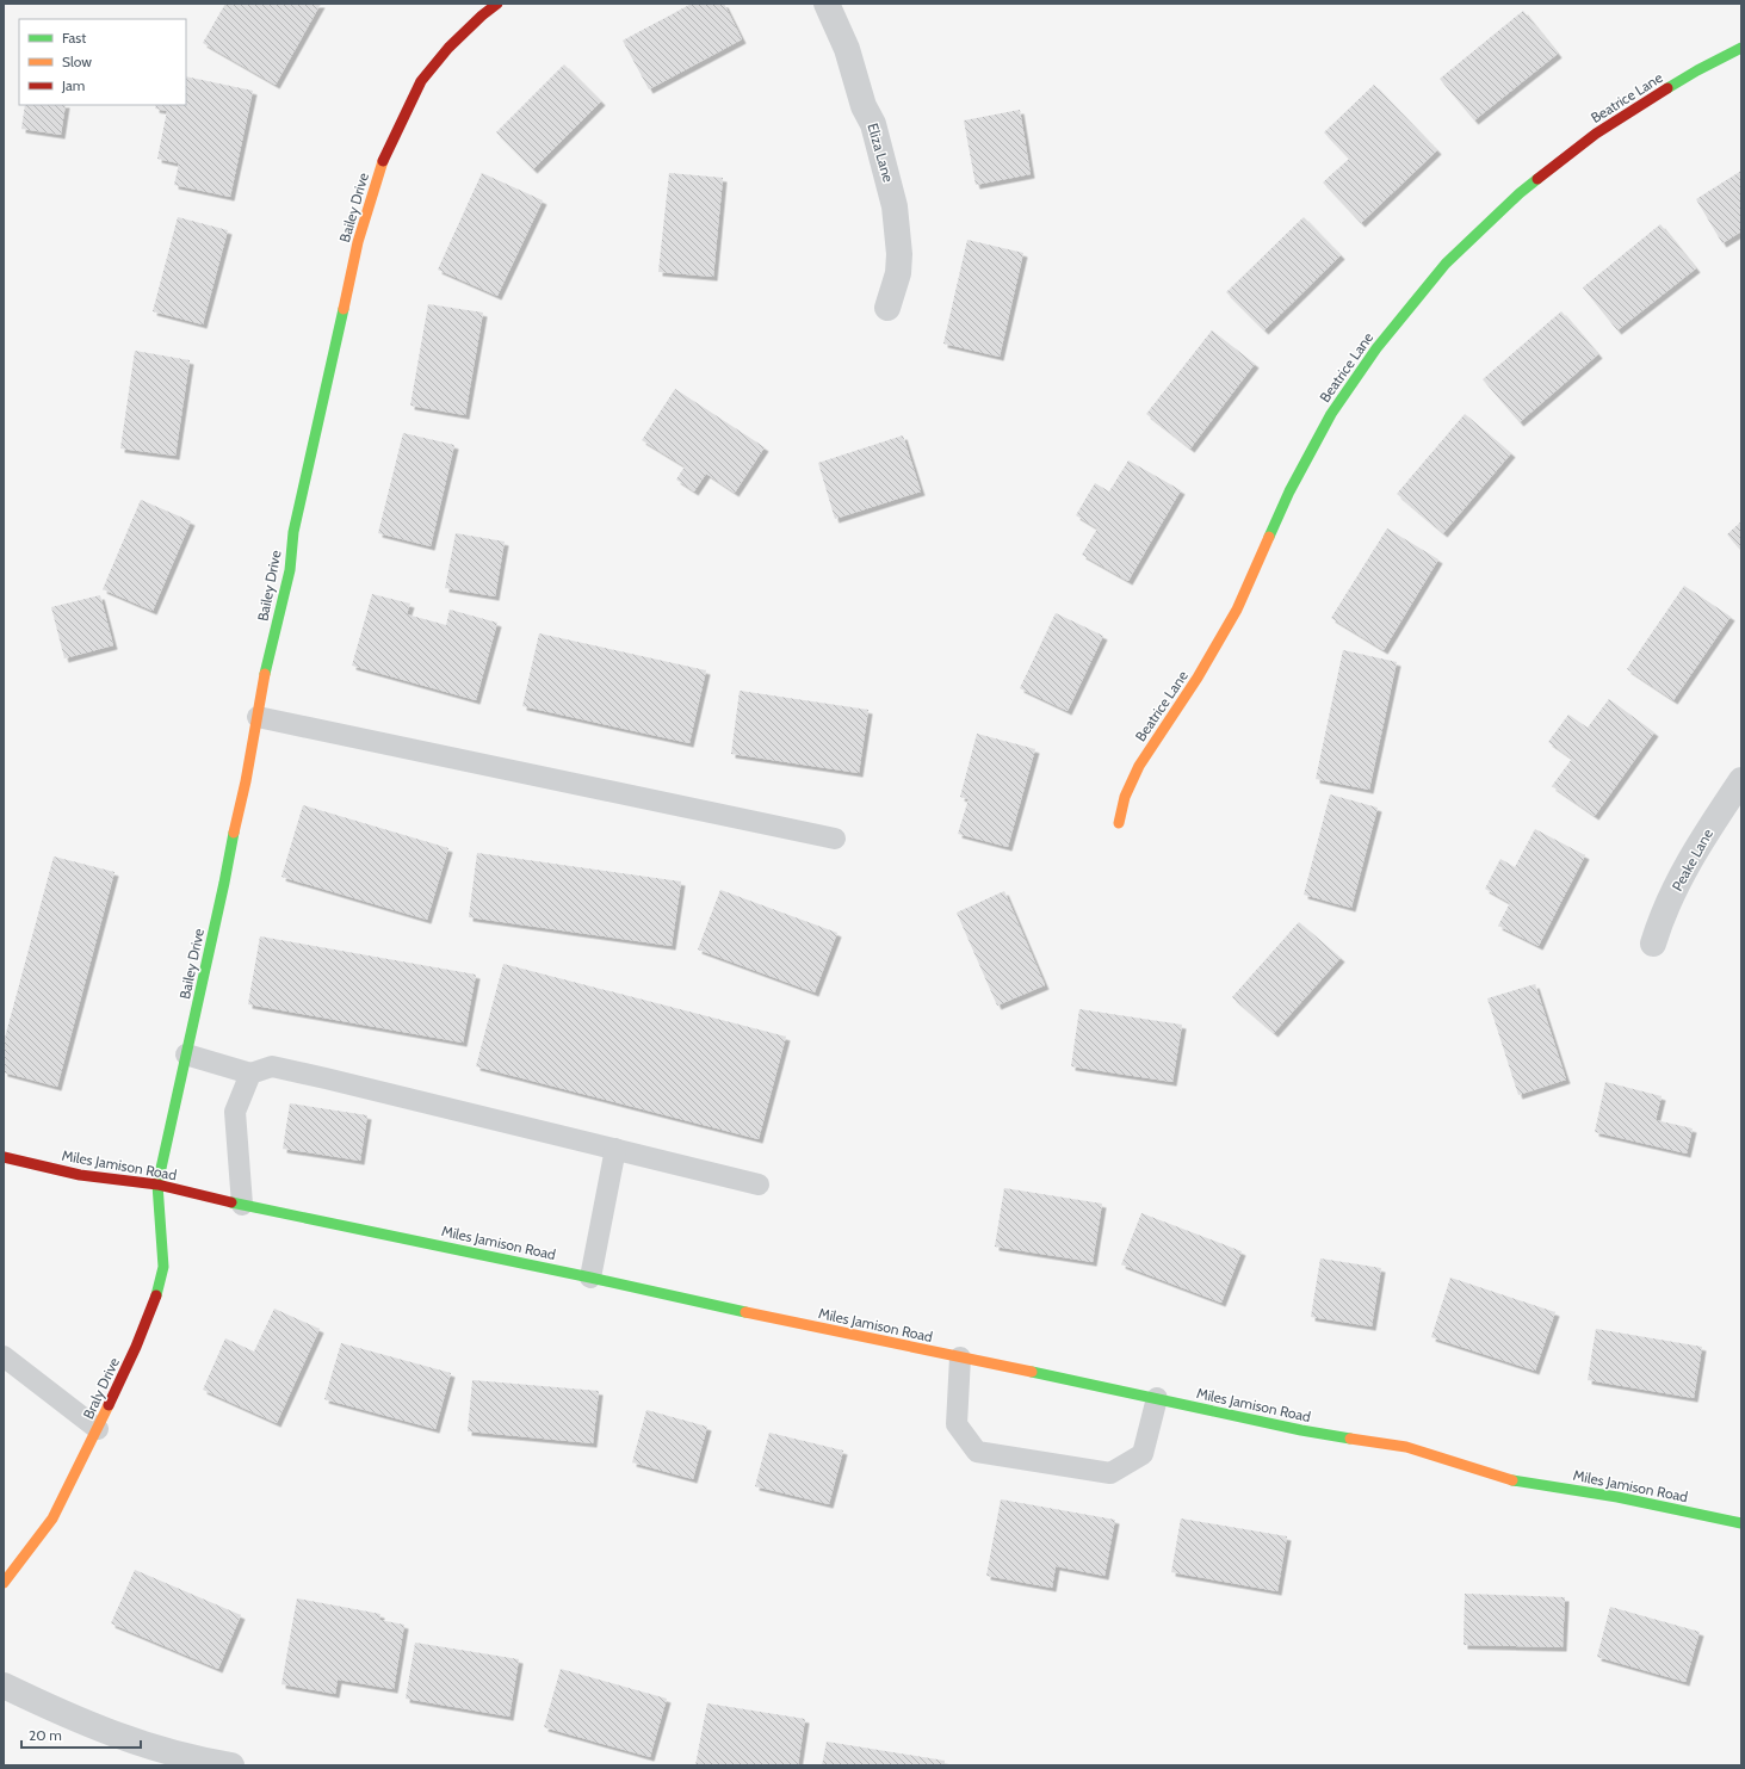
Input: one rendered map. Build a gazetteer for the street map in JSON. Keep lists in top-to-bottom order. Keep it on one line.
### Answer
{"streets":{"street":["Beatrice Lane","Eliza Lane","Bailey Drive","Peake Lane","Miles Jamison Road","Braly Drive"]},"crossings":[["Bailey Drive","Miles Jamison Road"],["Bailey Drive","Braly Drive"],["Miles Jamison Road","Braly Drive"]],"legend":["Fast","Slow","Jam"],"scale_bar":"20 m"}
